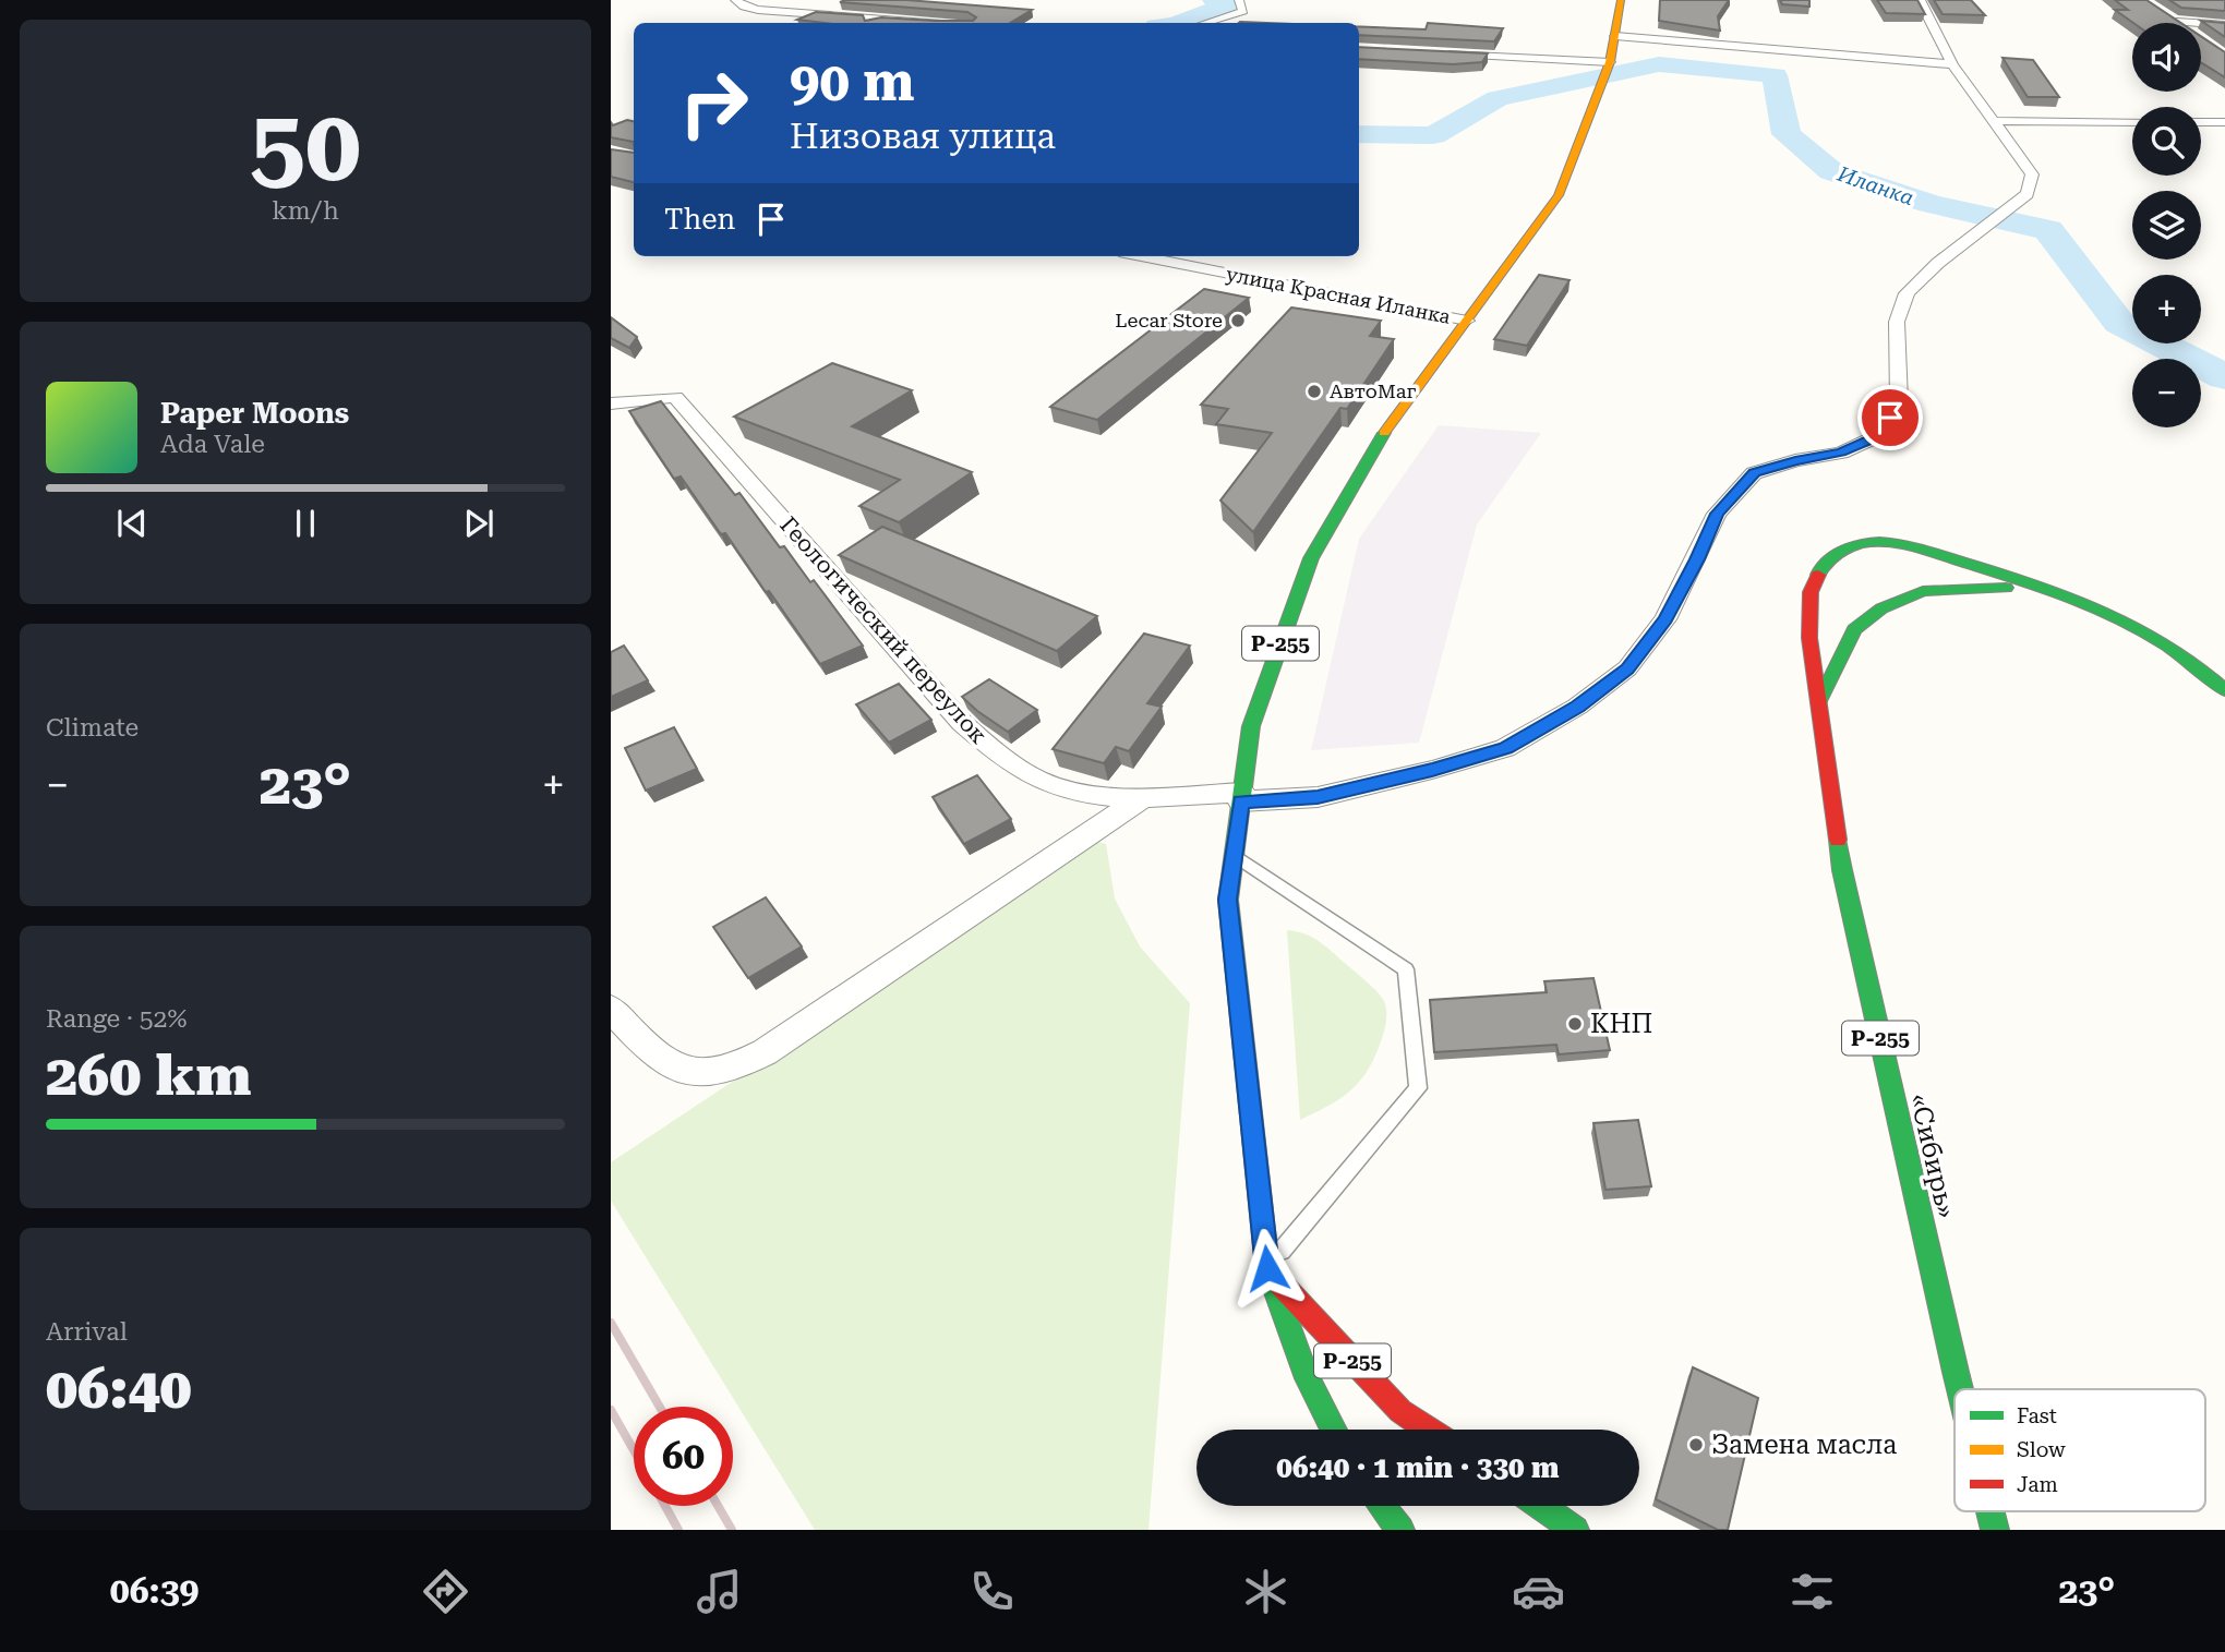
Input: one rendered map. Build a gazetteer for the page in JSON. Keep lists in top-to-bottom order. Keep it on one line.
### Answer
{"streets":{"main road":["Р-255","«Сибирь»"],"street":["улица Красная Иланка","Геологический переулок"]},"crossings":[["улица Красная Иланка","Р-255"],["Геологический переулок","Р-255"]],"water":["Иланка"],"places":["Lecar Store","АвтоМаг","КНП","Замена масла"],"legend":["Fast","Slow","Jam"],"page":{"tile":[["50","km/h"],"Climate",["Range · 52%","260 km"],["Arrival","06:40"]],"map_buttons":["+","−"],"turn":["90 m","Низовая улица"],"then":"Then","song":["Paper Moons","Ada Vale"],"heat":["−","23°","+"],"limit":"60","trip":"06:40 · 1 min · 330 m","tabs":["06:39","23°"]}}
